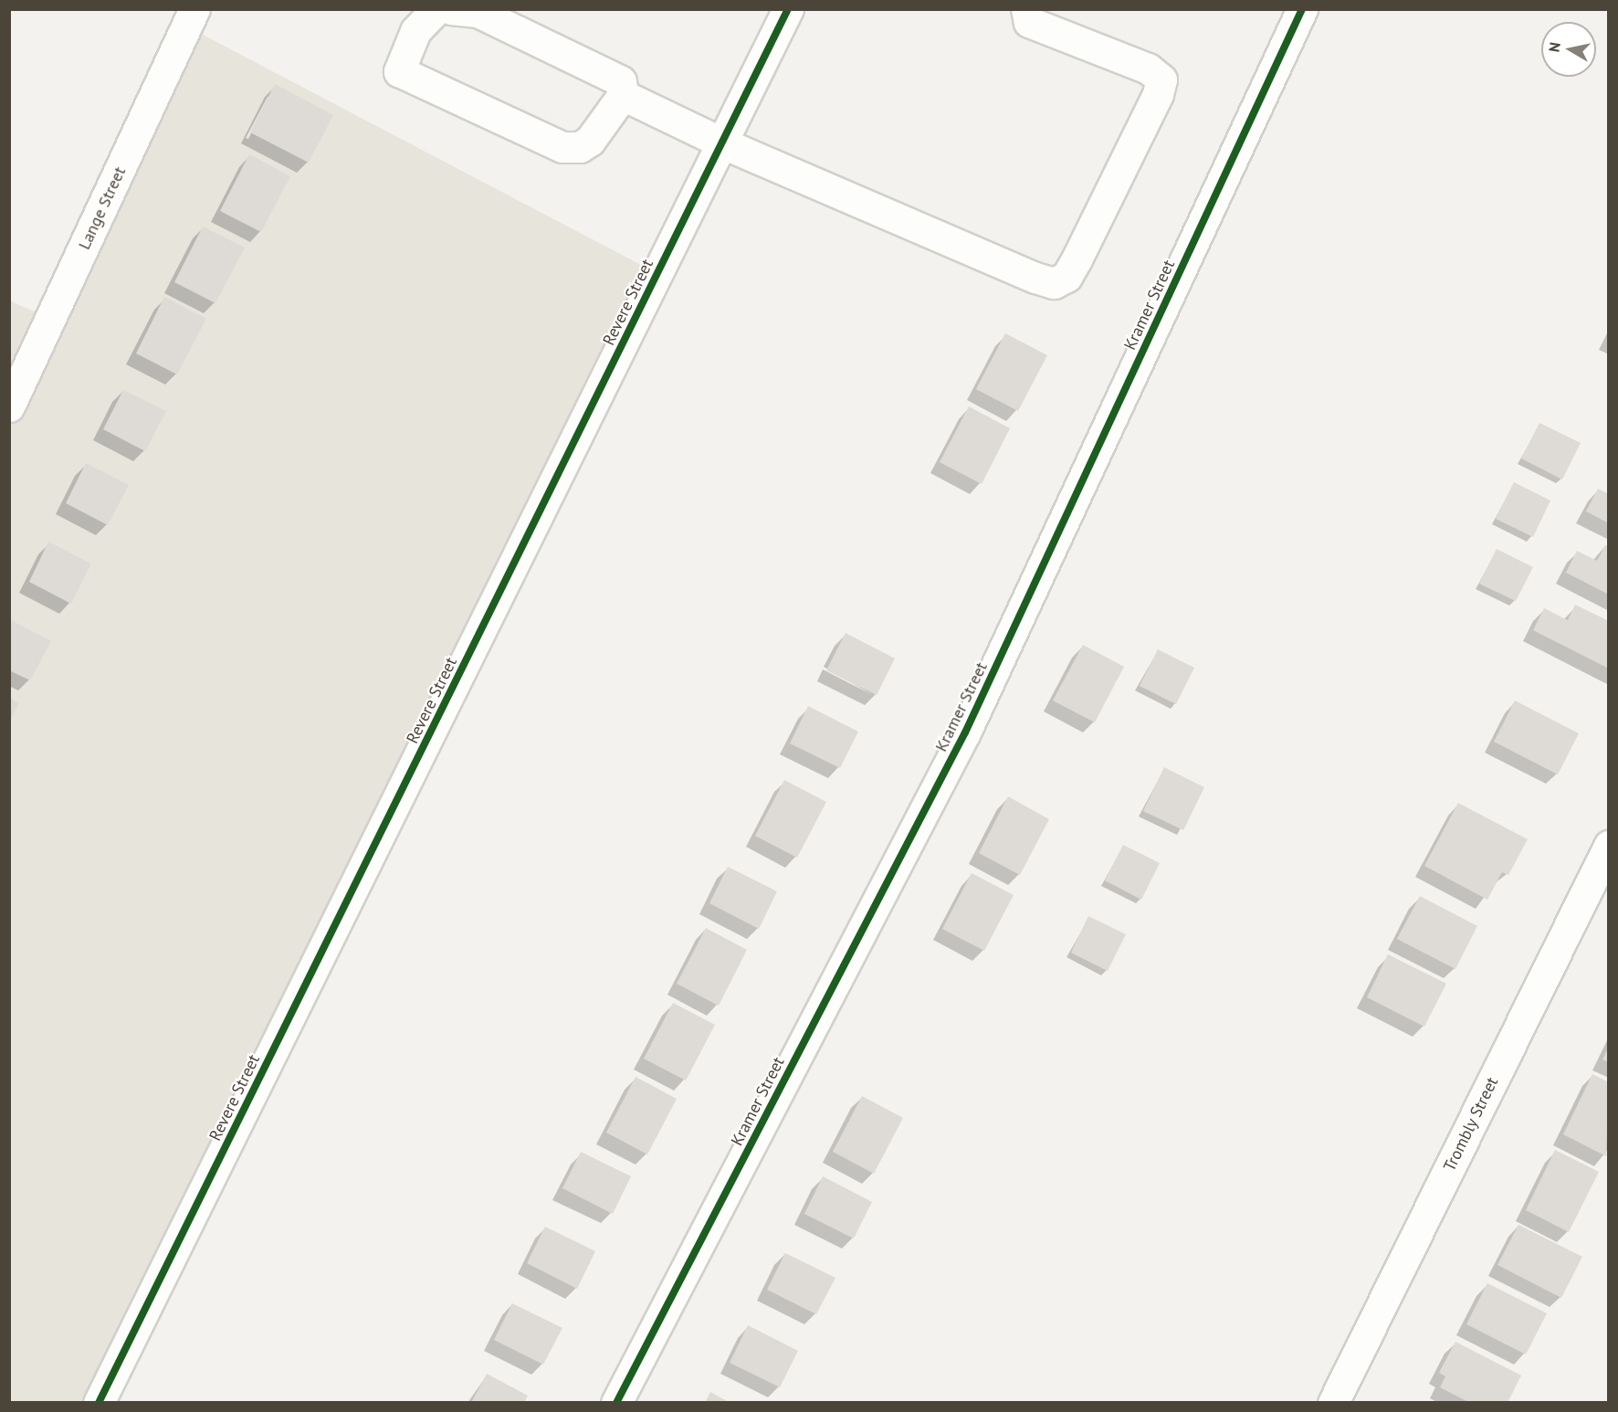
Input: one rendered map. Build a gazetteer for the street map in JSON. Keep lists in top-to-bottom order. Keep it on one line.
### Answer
{"streets":{"street":["Lange Street","Revere Street","Kramer Street","Trombly Street"]},"north":"left"}
